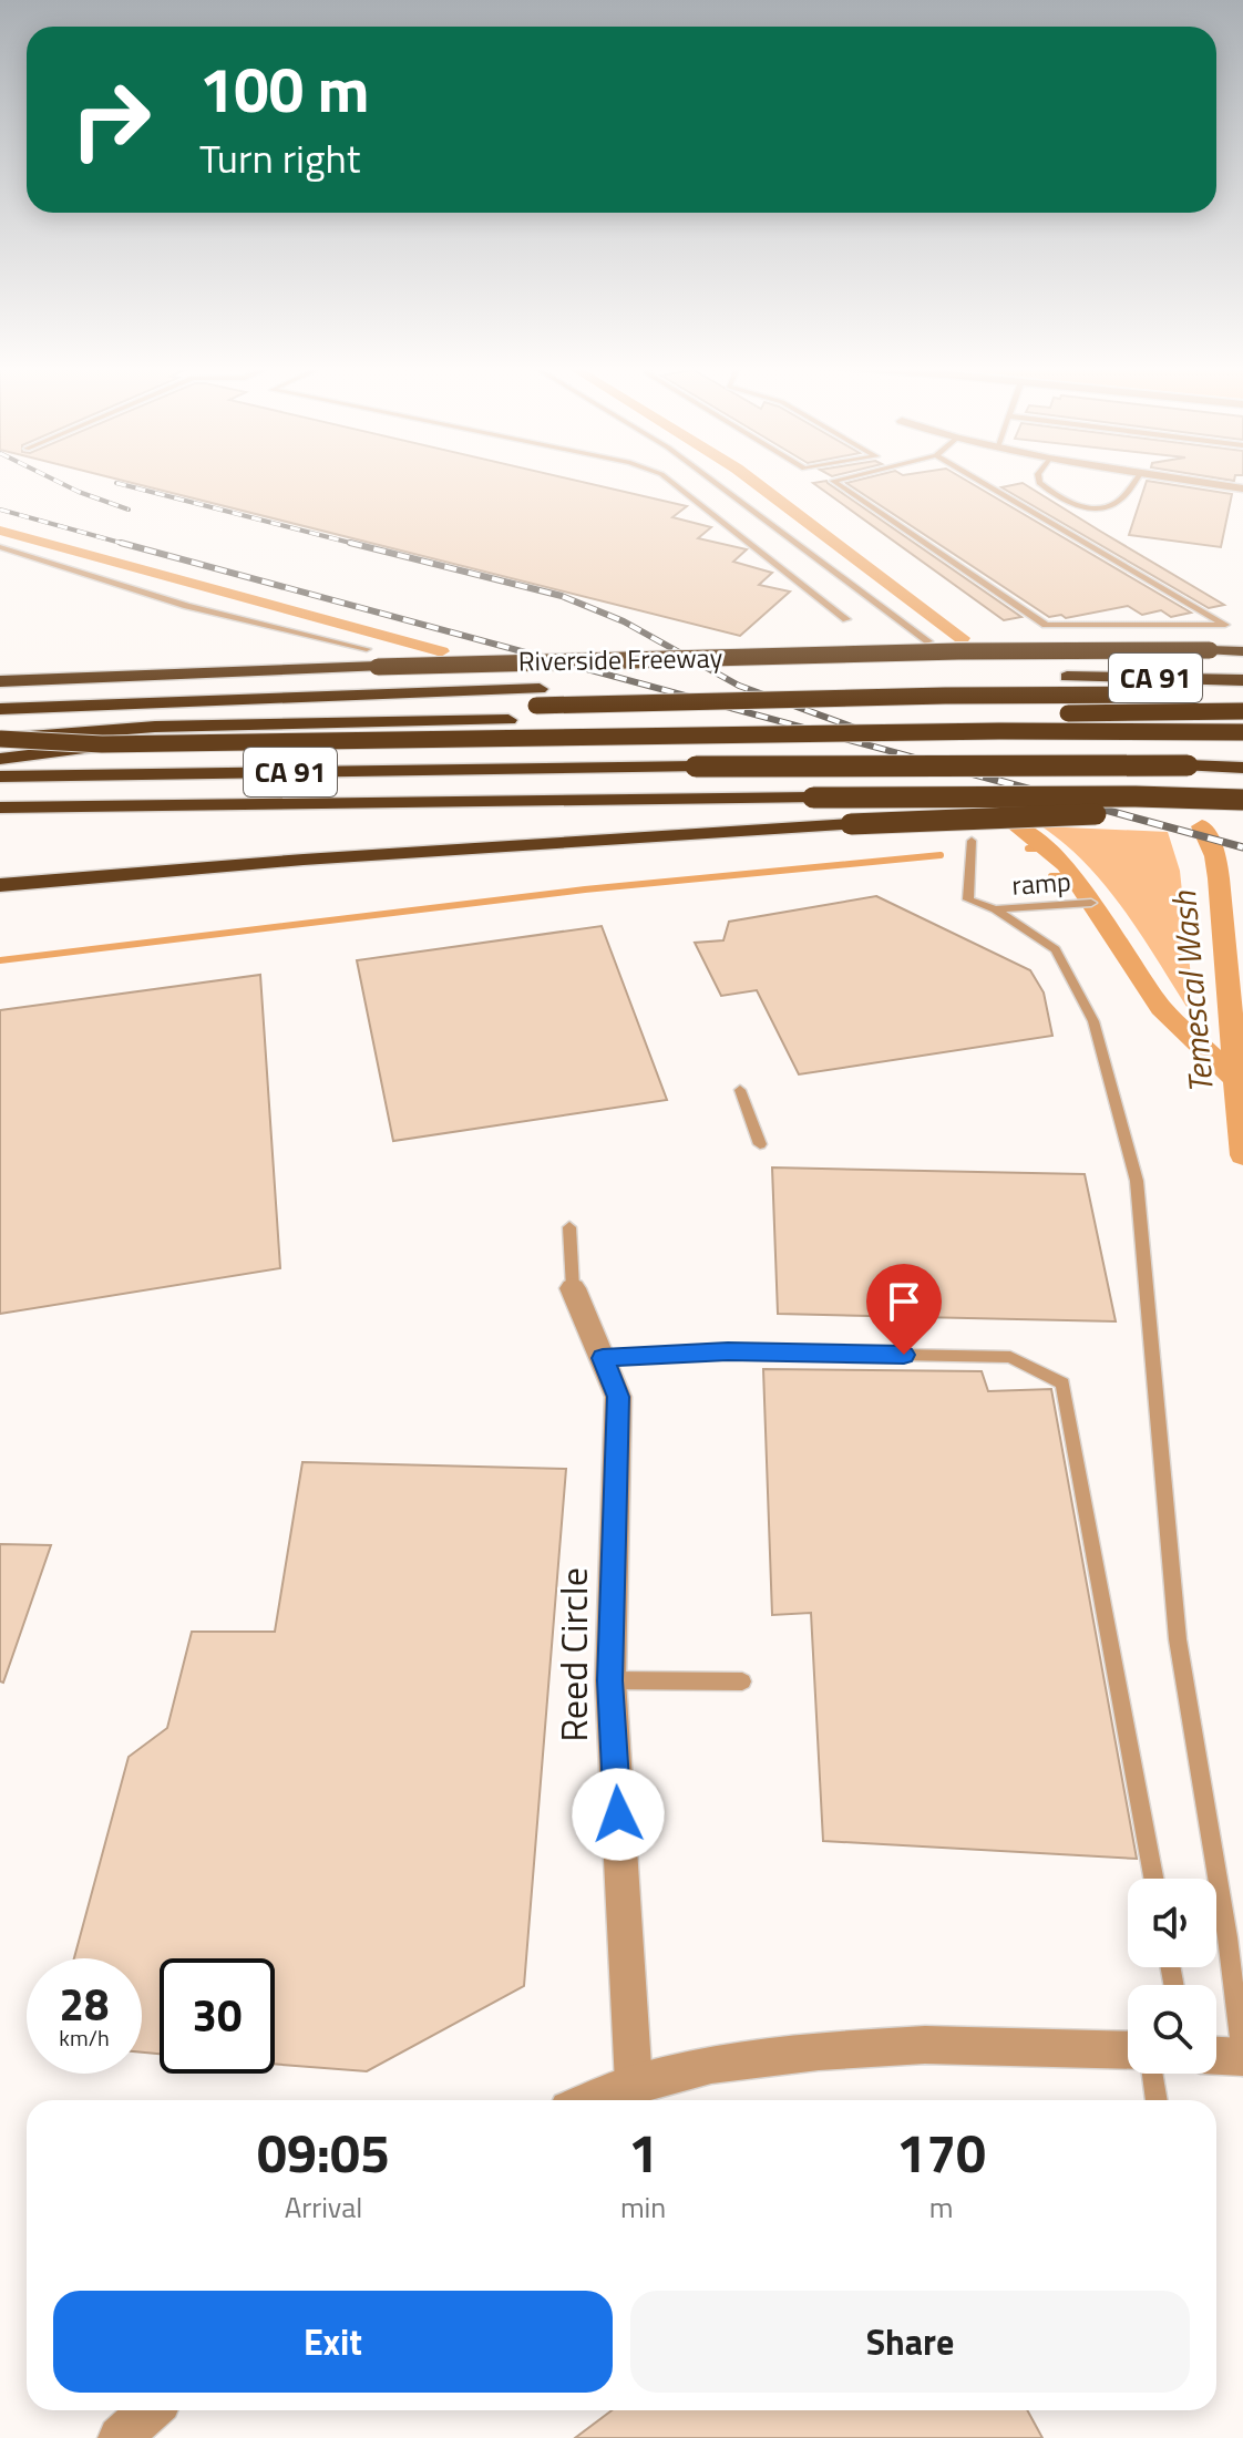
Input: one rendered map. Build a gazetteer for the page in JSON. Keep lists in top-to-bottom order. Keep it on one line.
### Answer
{"streets":{"highway":["Riverside Freeway","CA 91"],"street":["Reed Circle"],"lane":["ramp"]},"water":["Temescal Wash"],"page":{"turn":["100 m","Turn right"],"speed":"28 km/h","limit":"30","eta":["09:05","Arrival","1","min","170","m"],"buttons":["Exit","Share"]}}
